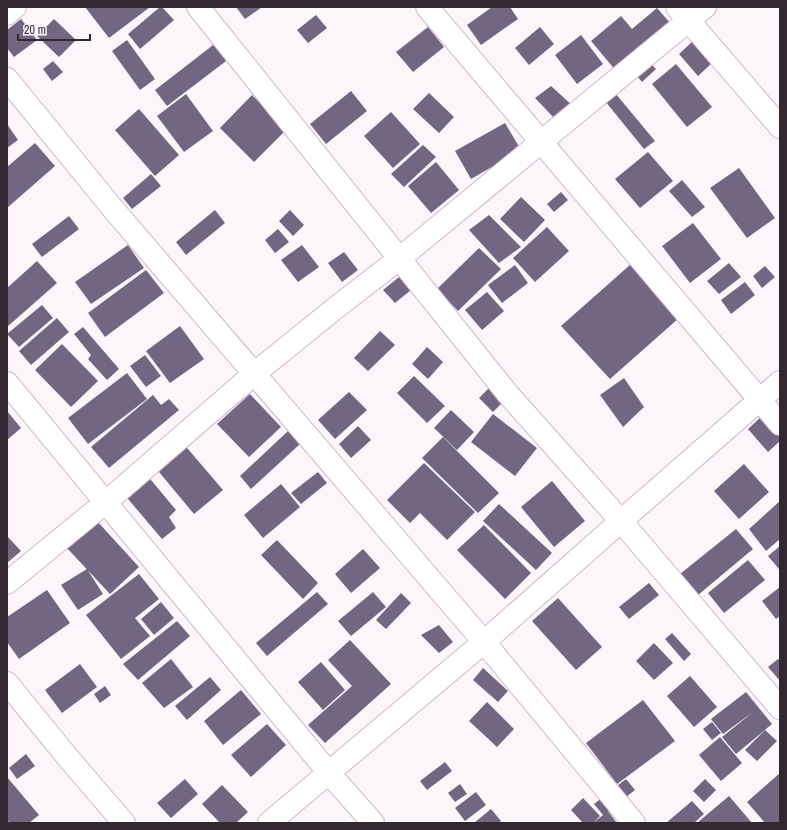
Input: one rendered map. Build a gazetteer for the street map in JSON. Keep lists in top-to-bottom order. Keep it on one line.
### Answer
{"scale_bar":"20 m"}
